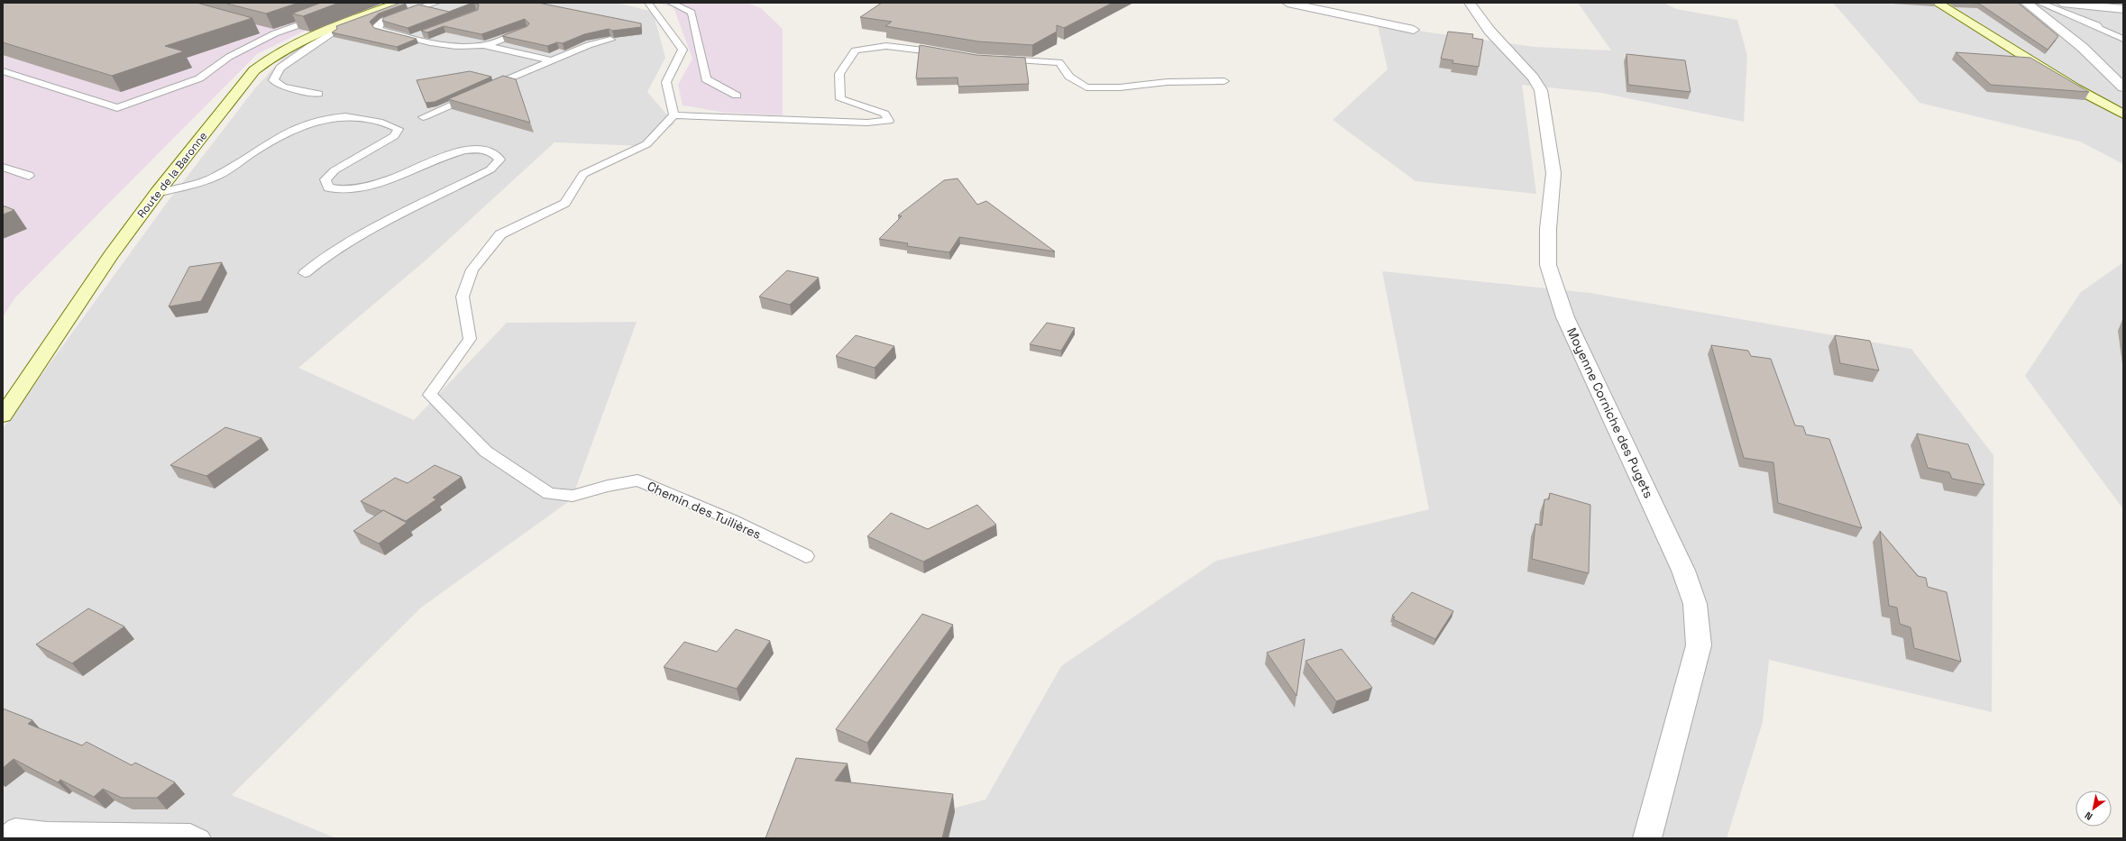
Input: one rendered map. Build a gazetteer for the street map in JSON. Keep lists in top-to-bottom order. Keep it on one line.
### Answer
{"streets":{"main road":["Route de la Baronne"],"street":["Moyenne Corniche des Pugets"],"lane":["Chemin des Tuilières"]},"north":"bottom left"}
